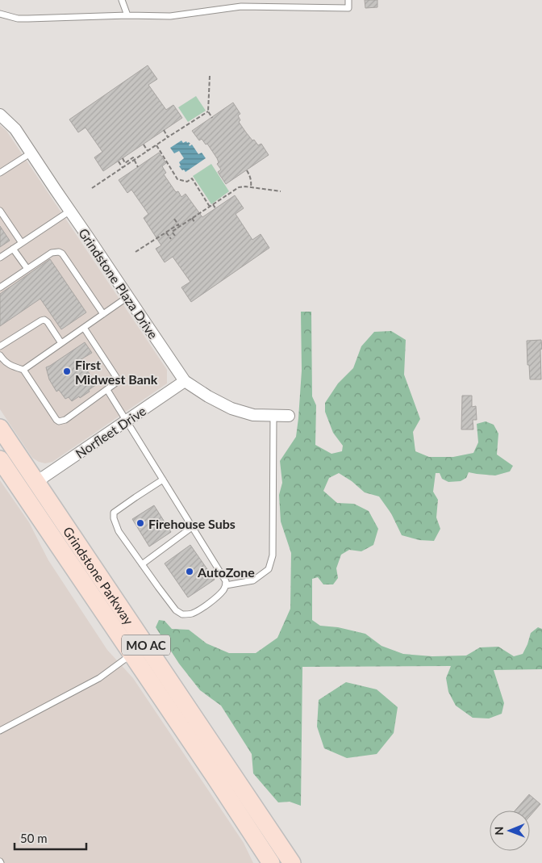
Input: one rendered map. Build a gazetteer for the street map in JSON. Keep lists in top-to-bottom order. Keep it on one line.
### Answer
{"streets":{"main road":["Grindstone Parkway","MO AC"],"street":["Grindstone Plaza Drive","Norfleet Drive"]},"crossings":[["Grindstone Plaza Drive","Norfleet Drive"],["Norfleet Drive","Grindstone Parkway"]],"places":["First Midwest Bank","Firehouse Subs","AutoZone"],"scale_bar":"50 m","north":"left"}
